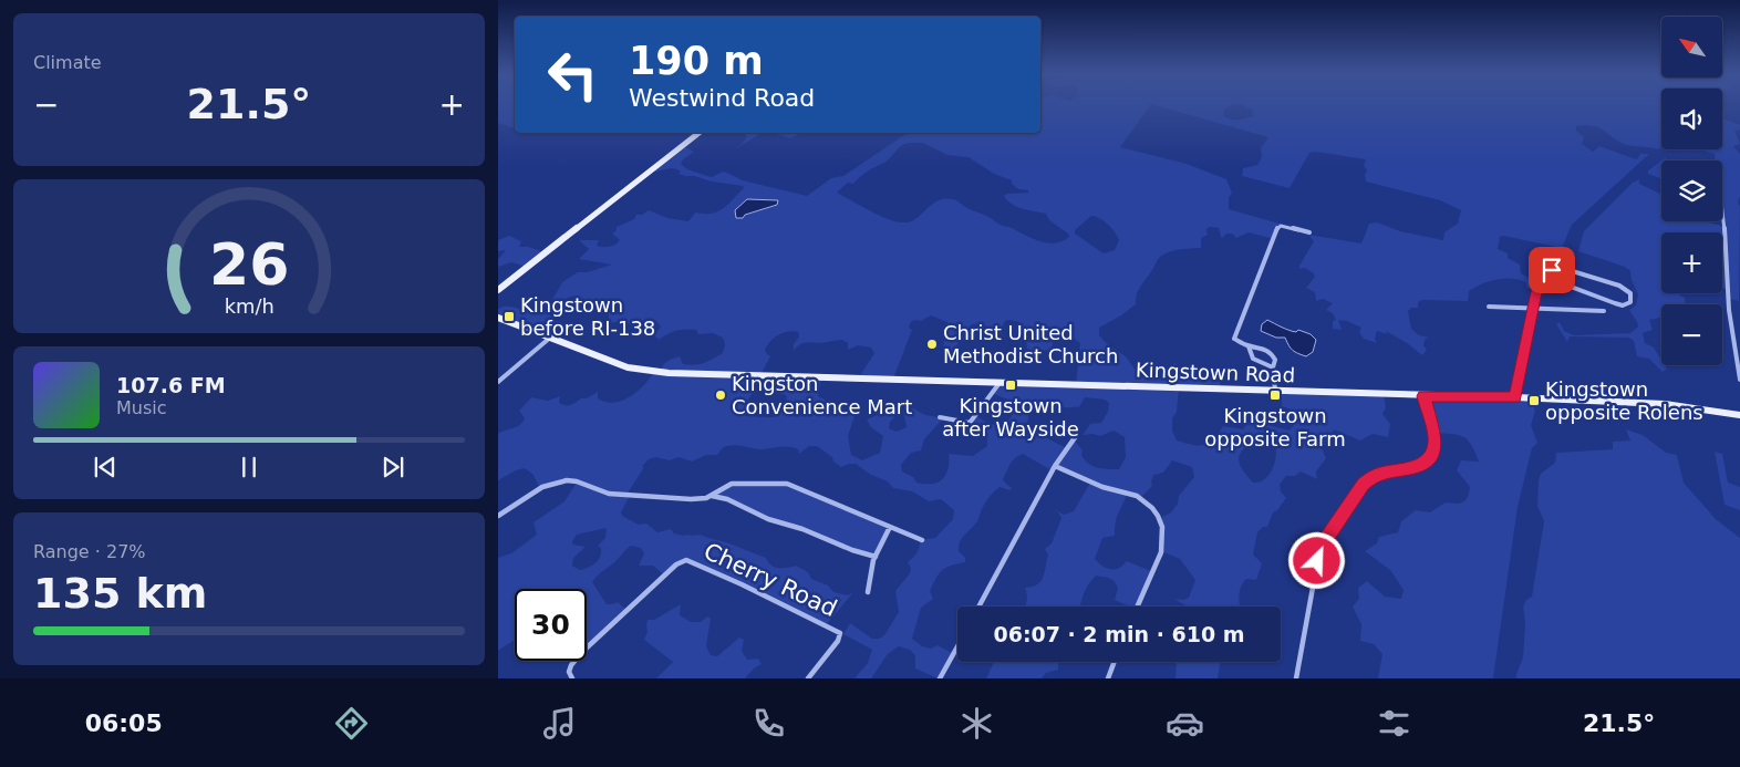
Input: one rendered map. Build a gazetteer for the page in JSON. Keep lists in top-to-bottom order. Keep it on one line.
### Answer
{"streets":{"main road":["Kingstown Road"],"street":["Cherry Road"]},"places":{"transit":["Kingstown before RI-138","Kingstown after Wayside","Kingstown opposite Farm","Kingstown opposite Rolens"],"other":["Christ United Methodist Church","Kingston Convenience Mart"]},"north":"top left","page":{"tile":["Climate",["Range · 27%","135 km"]],"map_buttons":["+","−"],"turn":["190 m","Westwind Road"],"heat":["−","21.5°","+"],"song":["107.6 FM","Music"],"limit":"30","trip":"06:07 · 2 min · 610 m","tabs":["06:05","21.5°"],"gauge":["26","km/h"]}}
